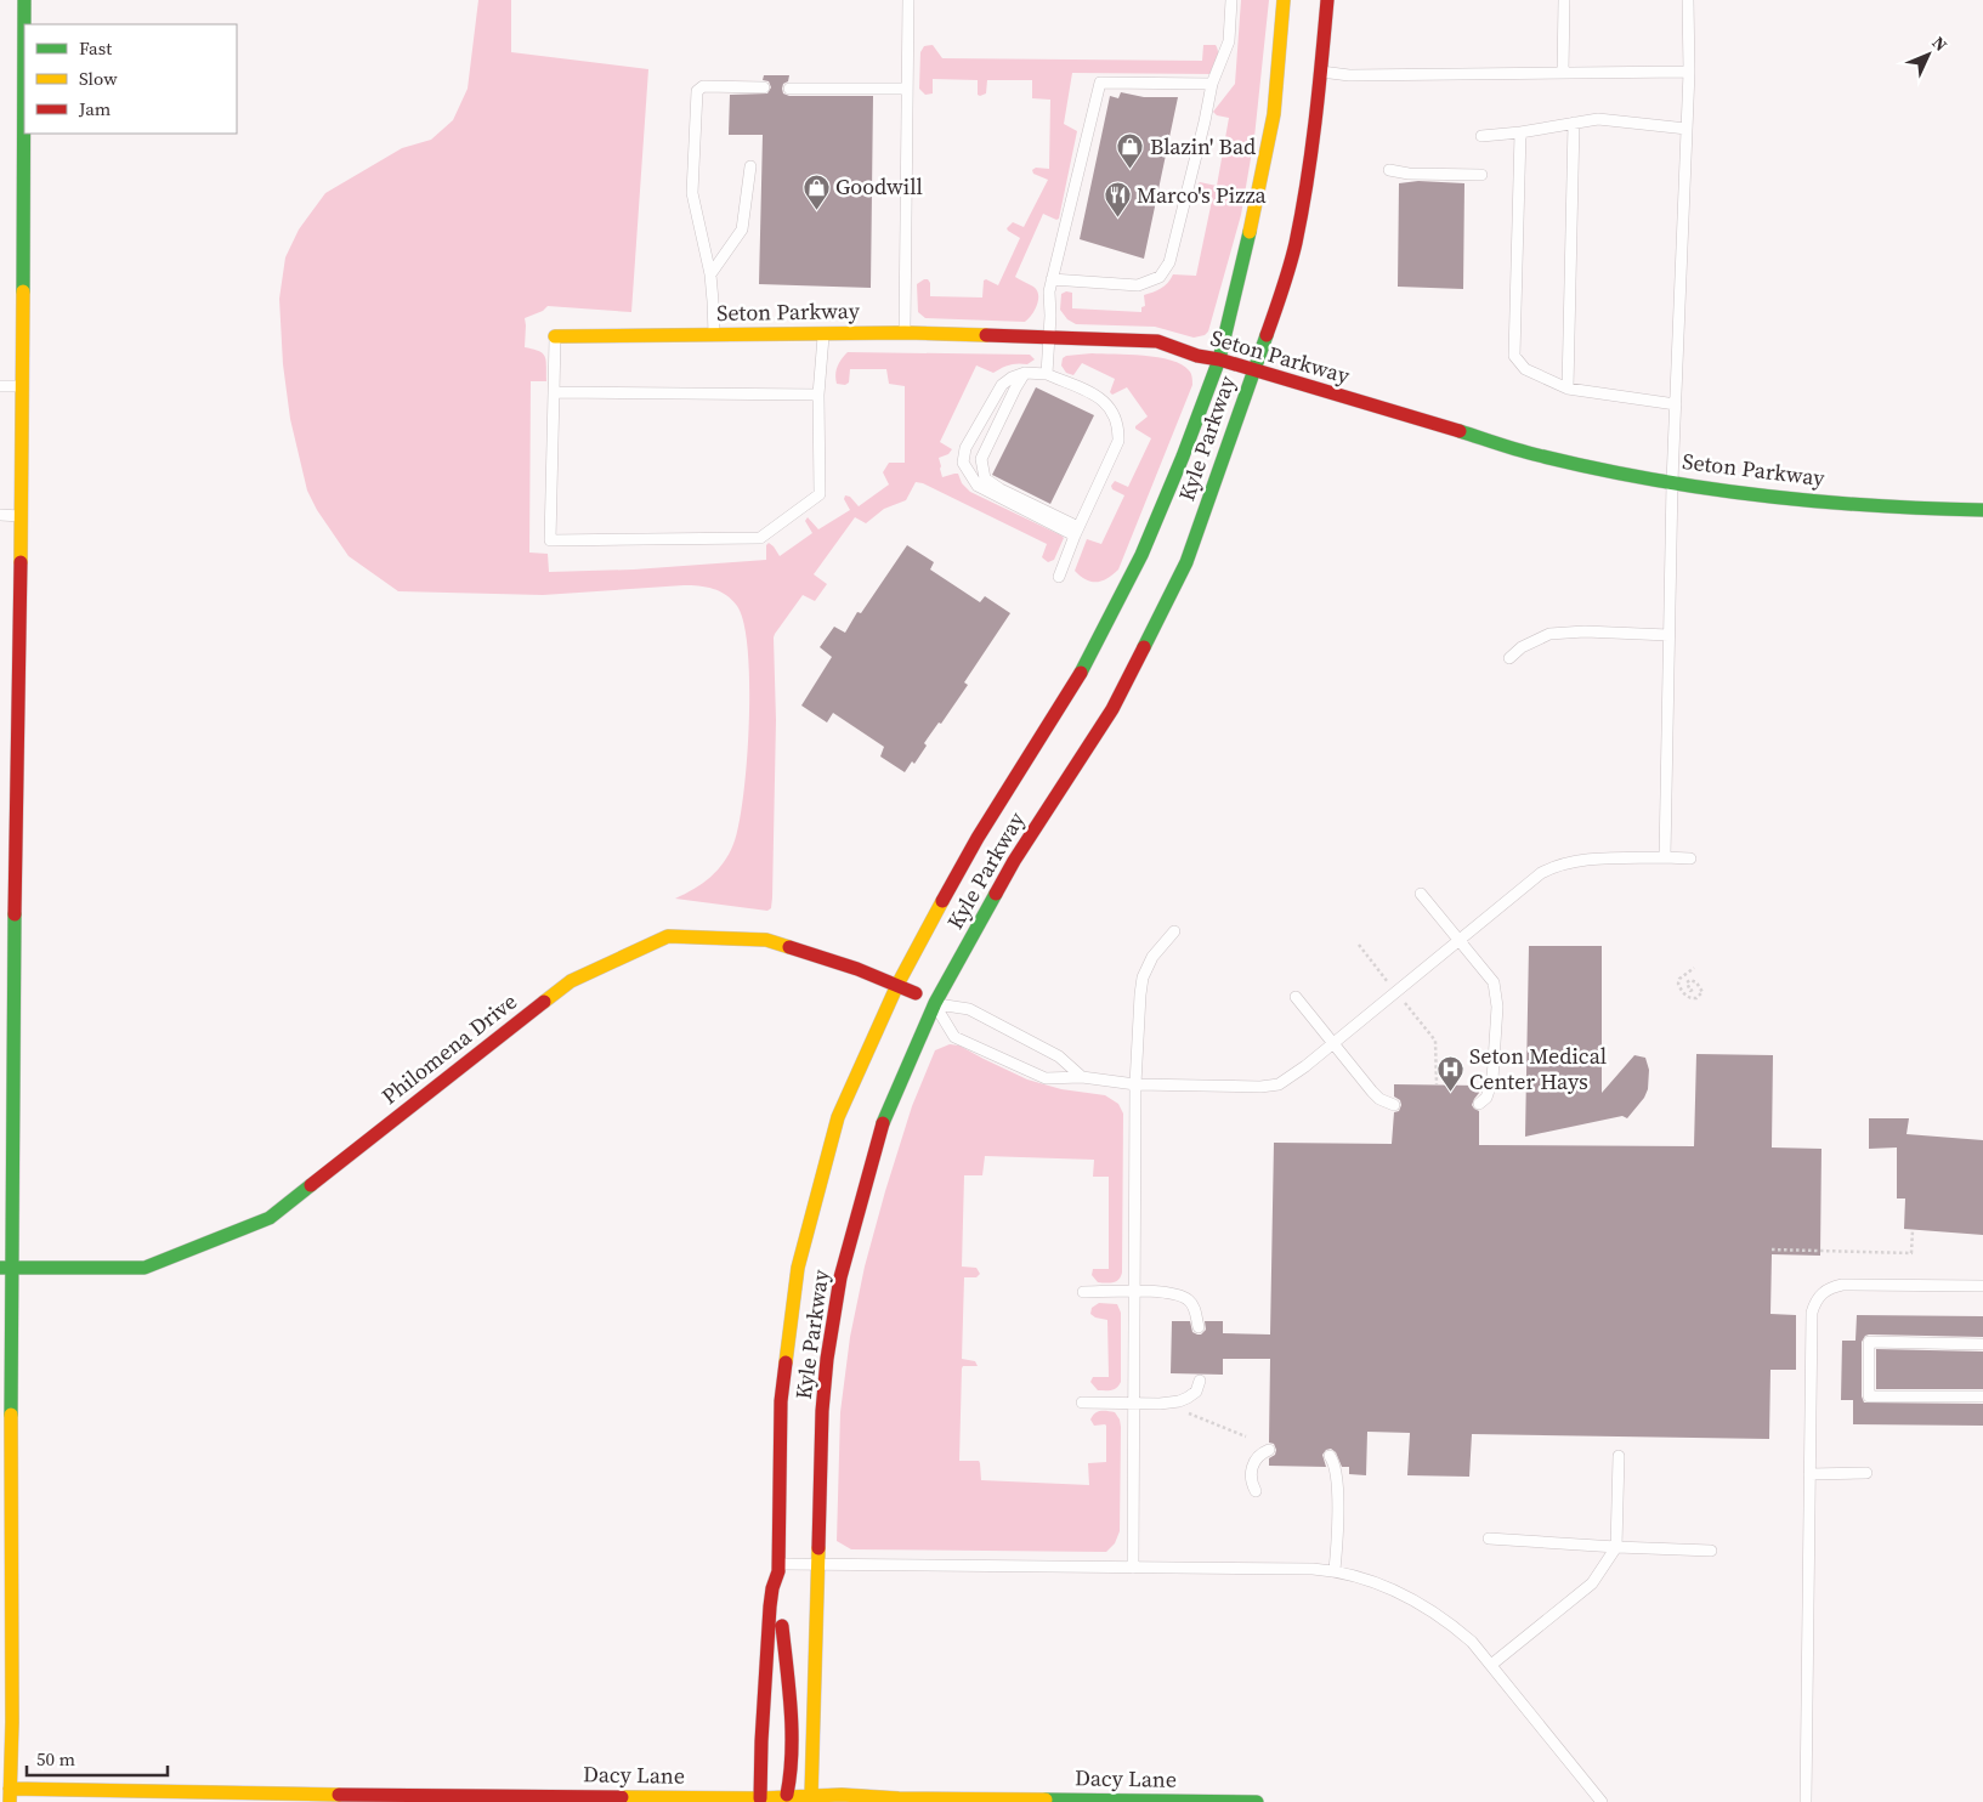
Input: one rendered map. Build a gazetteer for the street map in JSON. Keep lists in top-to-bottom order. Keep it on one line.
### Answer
{"streets":{"street":["Seton Parkway","Kyle Parkway","Philomena Drive","Dacy Lane"]},"crossings":[["Seton Parkway","Kyle Parkway"],["Kyle Parkway","Philomena Drive"],["Kyle Parkway","Dacy Lane"]],"places":{"shop":["Blazin' Bad","Goodwill"],"restaurant":["Marco's Pizza"],"hospital":["Seton Medical Center Hays"]},"legend":["Fast","Slow","Jam"],"scale_bar":"50 m","north":"top right"}
